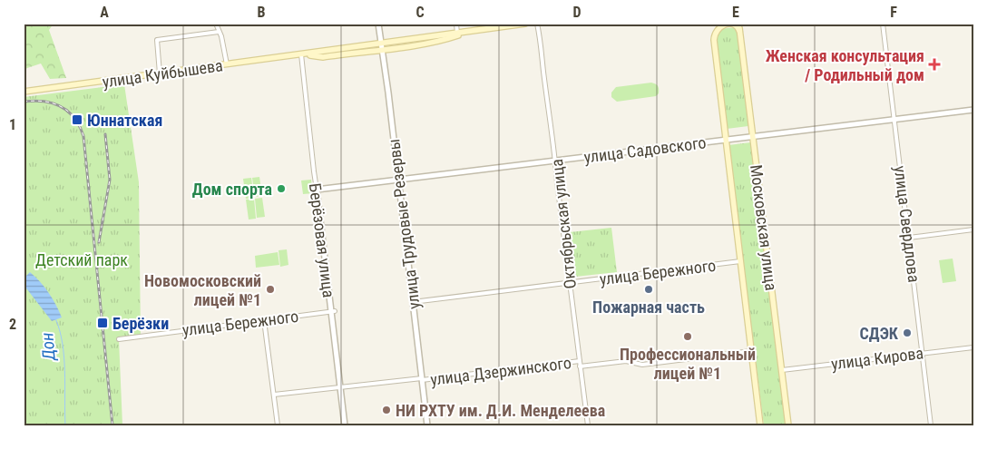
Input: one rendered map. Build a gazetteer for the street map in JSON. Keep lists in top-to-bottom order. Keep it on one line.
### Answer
{"streets":{"main road":["улица Куйбышева","Московская улица"],"street":["улица Садовского","улица Трудовые Резервы","Октябрьская улица","улица Свердлова","Берёзовая улица","улица Бережного","улица Кирова","улица Дзержинского"]},"crossings":[["улица Куйбышева","улица Трудовые Резервы"],["улица Куйбышева","Берёзовая улица"],["улица Садовского","улица Трудовые Резервы"],["улица Садовского","Октябрьская улица"],["улица Садовского","улица Свердлова"],["улица Садовского","Московская улица"],["улица Садовского","Берёзовая улица"],["улица Трудовые Резервы","улица Бережного"],["улица Трудовые Резервы","улица Дзержинского"],["Октябрьская улица","улица Бережного"],["Октябрьская улица","улица Дзержинского"],["улица Свердлова","улица Кирова"],["Московская улица","улица Бережного"],["Московская улица","улица Кирова"],["Московская улица","улица Дзержинского"],["Берёзовая улица","улица Бережного"],["Берёзовая улица","улица Дзержинского"]],"water":["Дон"],"parks":["Детский парк"],"places":{"health":["Женская консультация / Родильный дом"],"transit":["Юннатская","Берёзки"],"other":["Дом спорта","Новомосковский лицей №1","Пожарная часть","СДЭК","Профессиональный лицей №1","НИ РХТУ им. Д.И. Менделеева"]},"grid":{"columns":["A","B","C","D","E","F"],"rows":["1","2"]}}
